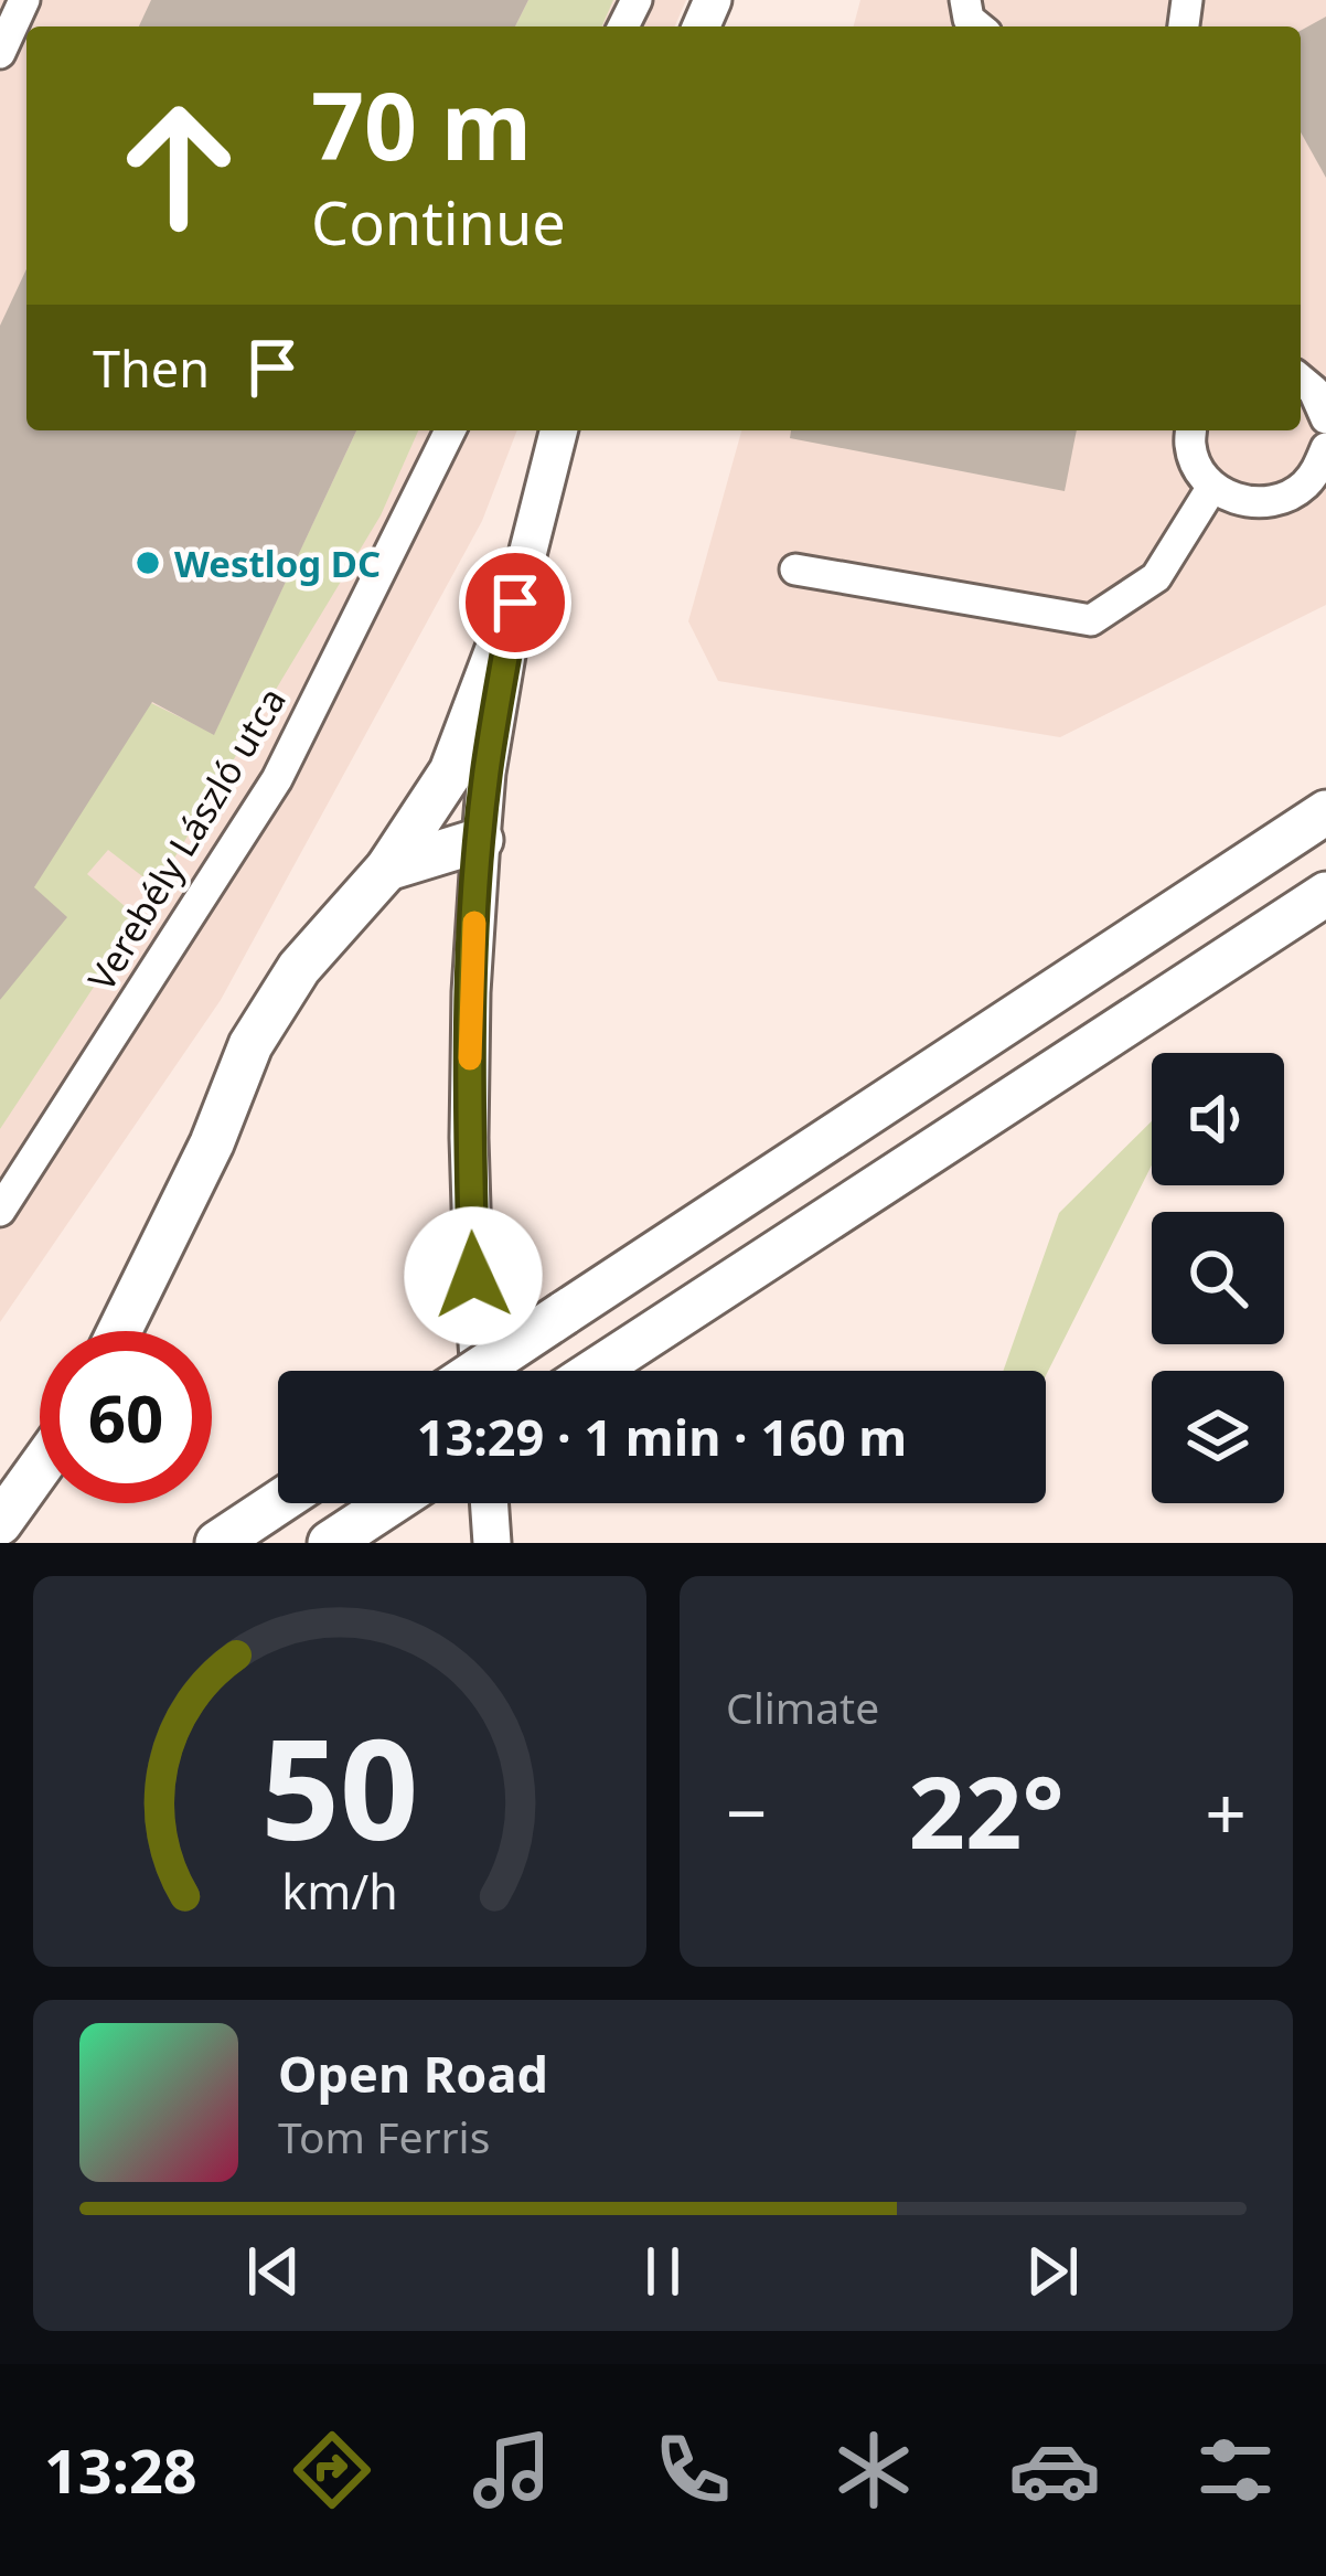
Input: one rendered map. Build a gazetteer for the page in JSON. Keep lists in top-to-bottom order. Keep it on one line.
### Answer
{"streets":{"street":["Verebély László utca"]},"places":["Westlog DC"],"page":{"turn":["70 m","Continue"],"then":"Then","limit":"60","trip":"13:29 · 1 min · 160 m","tile":"Climate","heat":["−","22°","+"],"song":["Open Road","Tom Ferris"],"tabs":"13:28","gauge":["50","km/h"]}}
